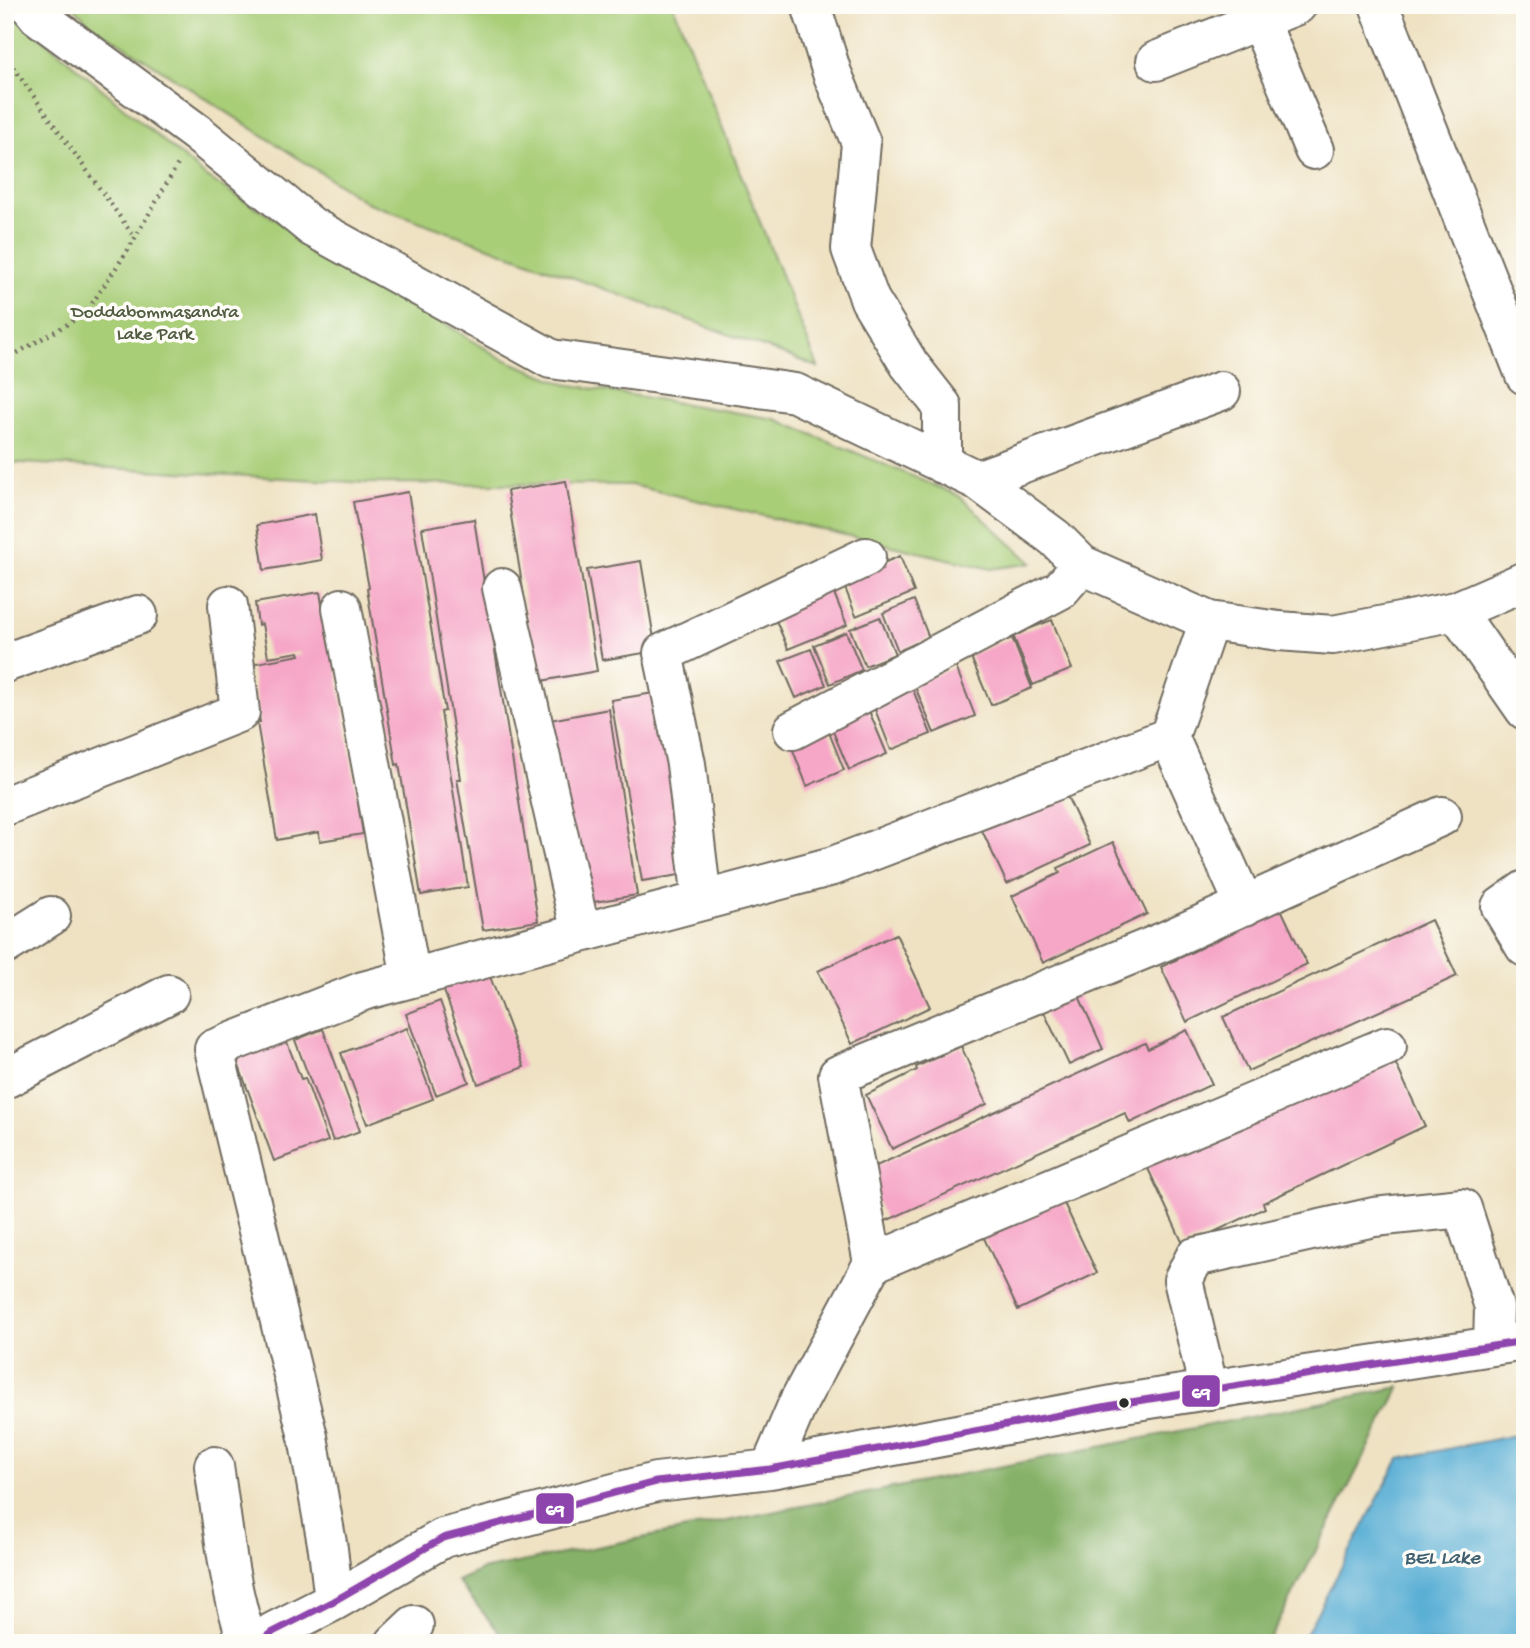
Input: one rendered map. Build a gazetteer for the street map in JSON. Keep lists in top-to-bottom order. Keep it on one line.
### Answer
{"water":["BEL Lake"],"parks":["Doddabommasandra Lake Park"],"lines":["transit line 69"]}
